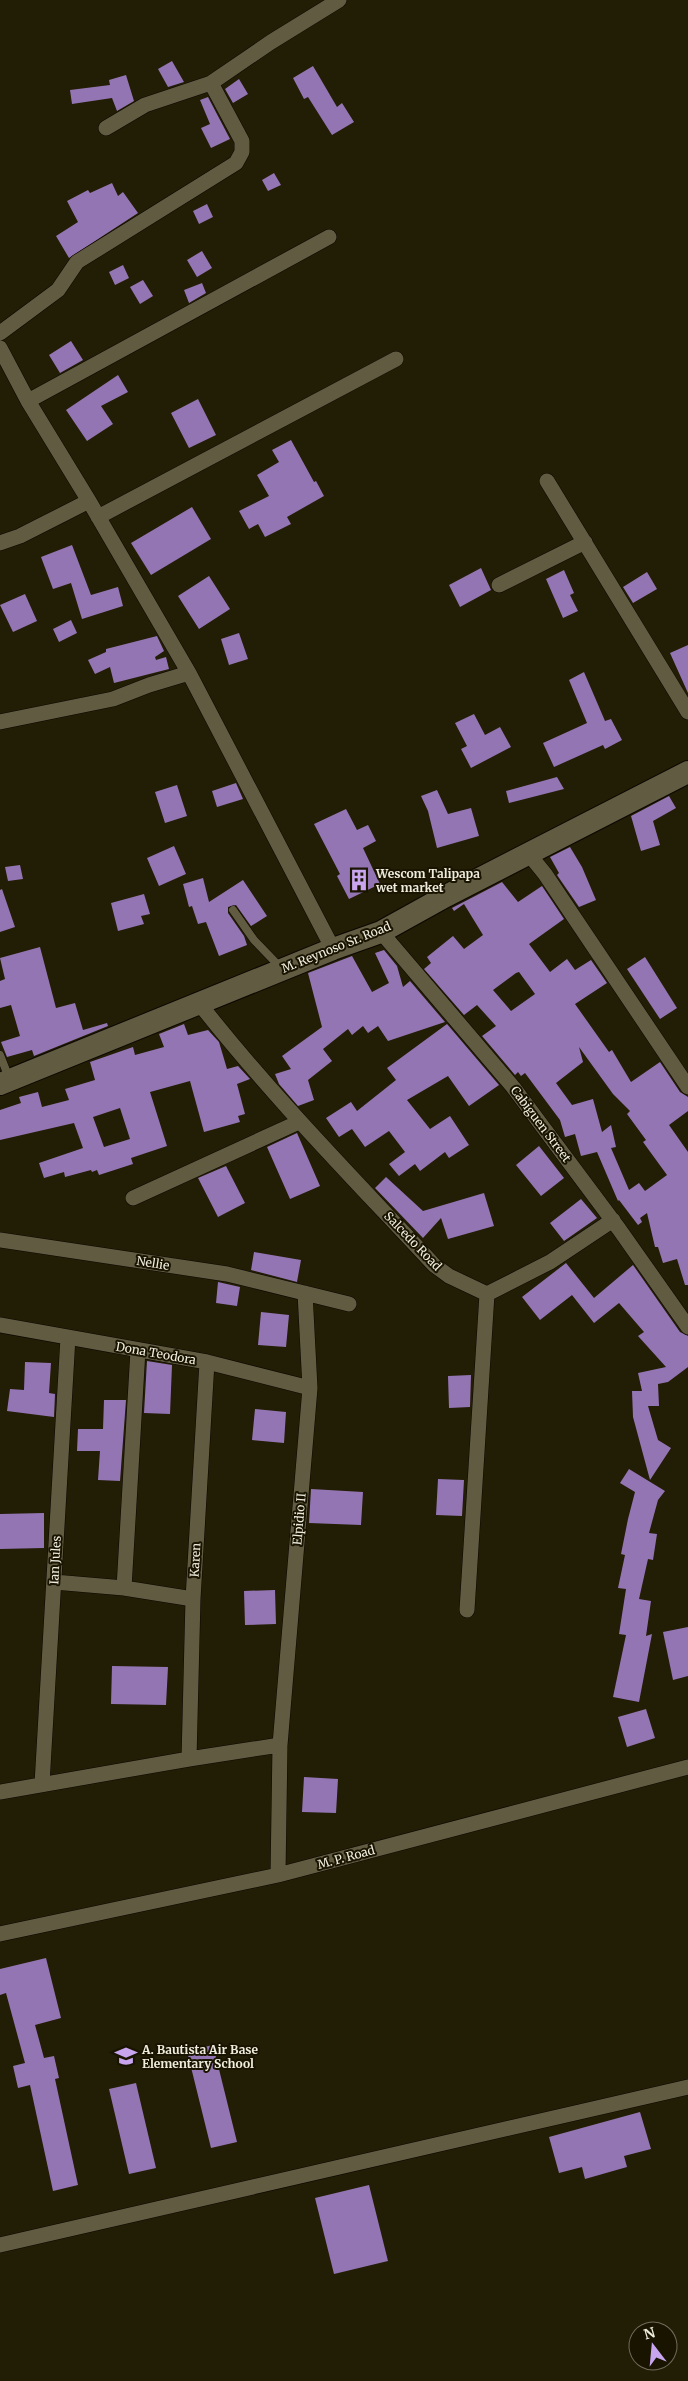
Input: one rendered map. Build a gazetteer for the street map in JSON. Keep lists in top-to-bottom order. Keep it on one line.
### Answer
{"streets":{"street":["M. Reynoso Sr. Road","Cabiguen Street","Salcedo Road","Nellie","Dona Teodora","Elpidio II","Ian Jules","Karen","M. P. Road"]},"crossings":[["M. Reynoso Sr. Road","Cabiguen Street"],["M. Reynoso Sr. Road","Salcedo Road"],["Nellie","Elpidio II"],["Dona Teodora","Elpidio II"],["Dona Teodora","Ian Jules"],["Dona Teodora","Karen"],["Elpidio II","M. P. Road"]],"places":{"building":["Wescom Talipapa wet market"],"school or university":["A. Bautista Air Base Elementary School"]},"north":"top"}
